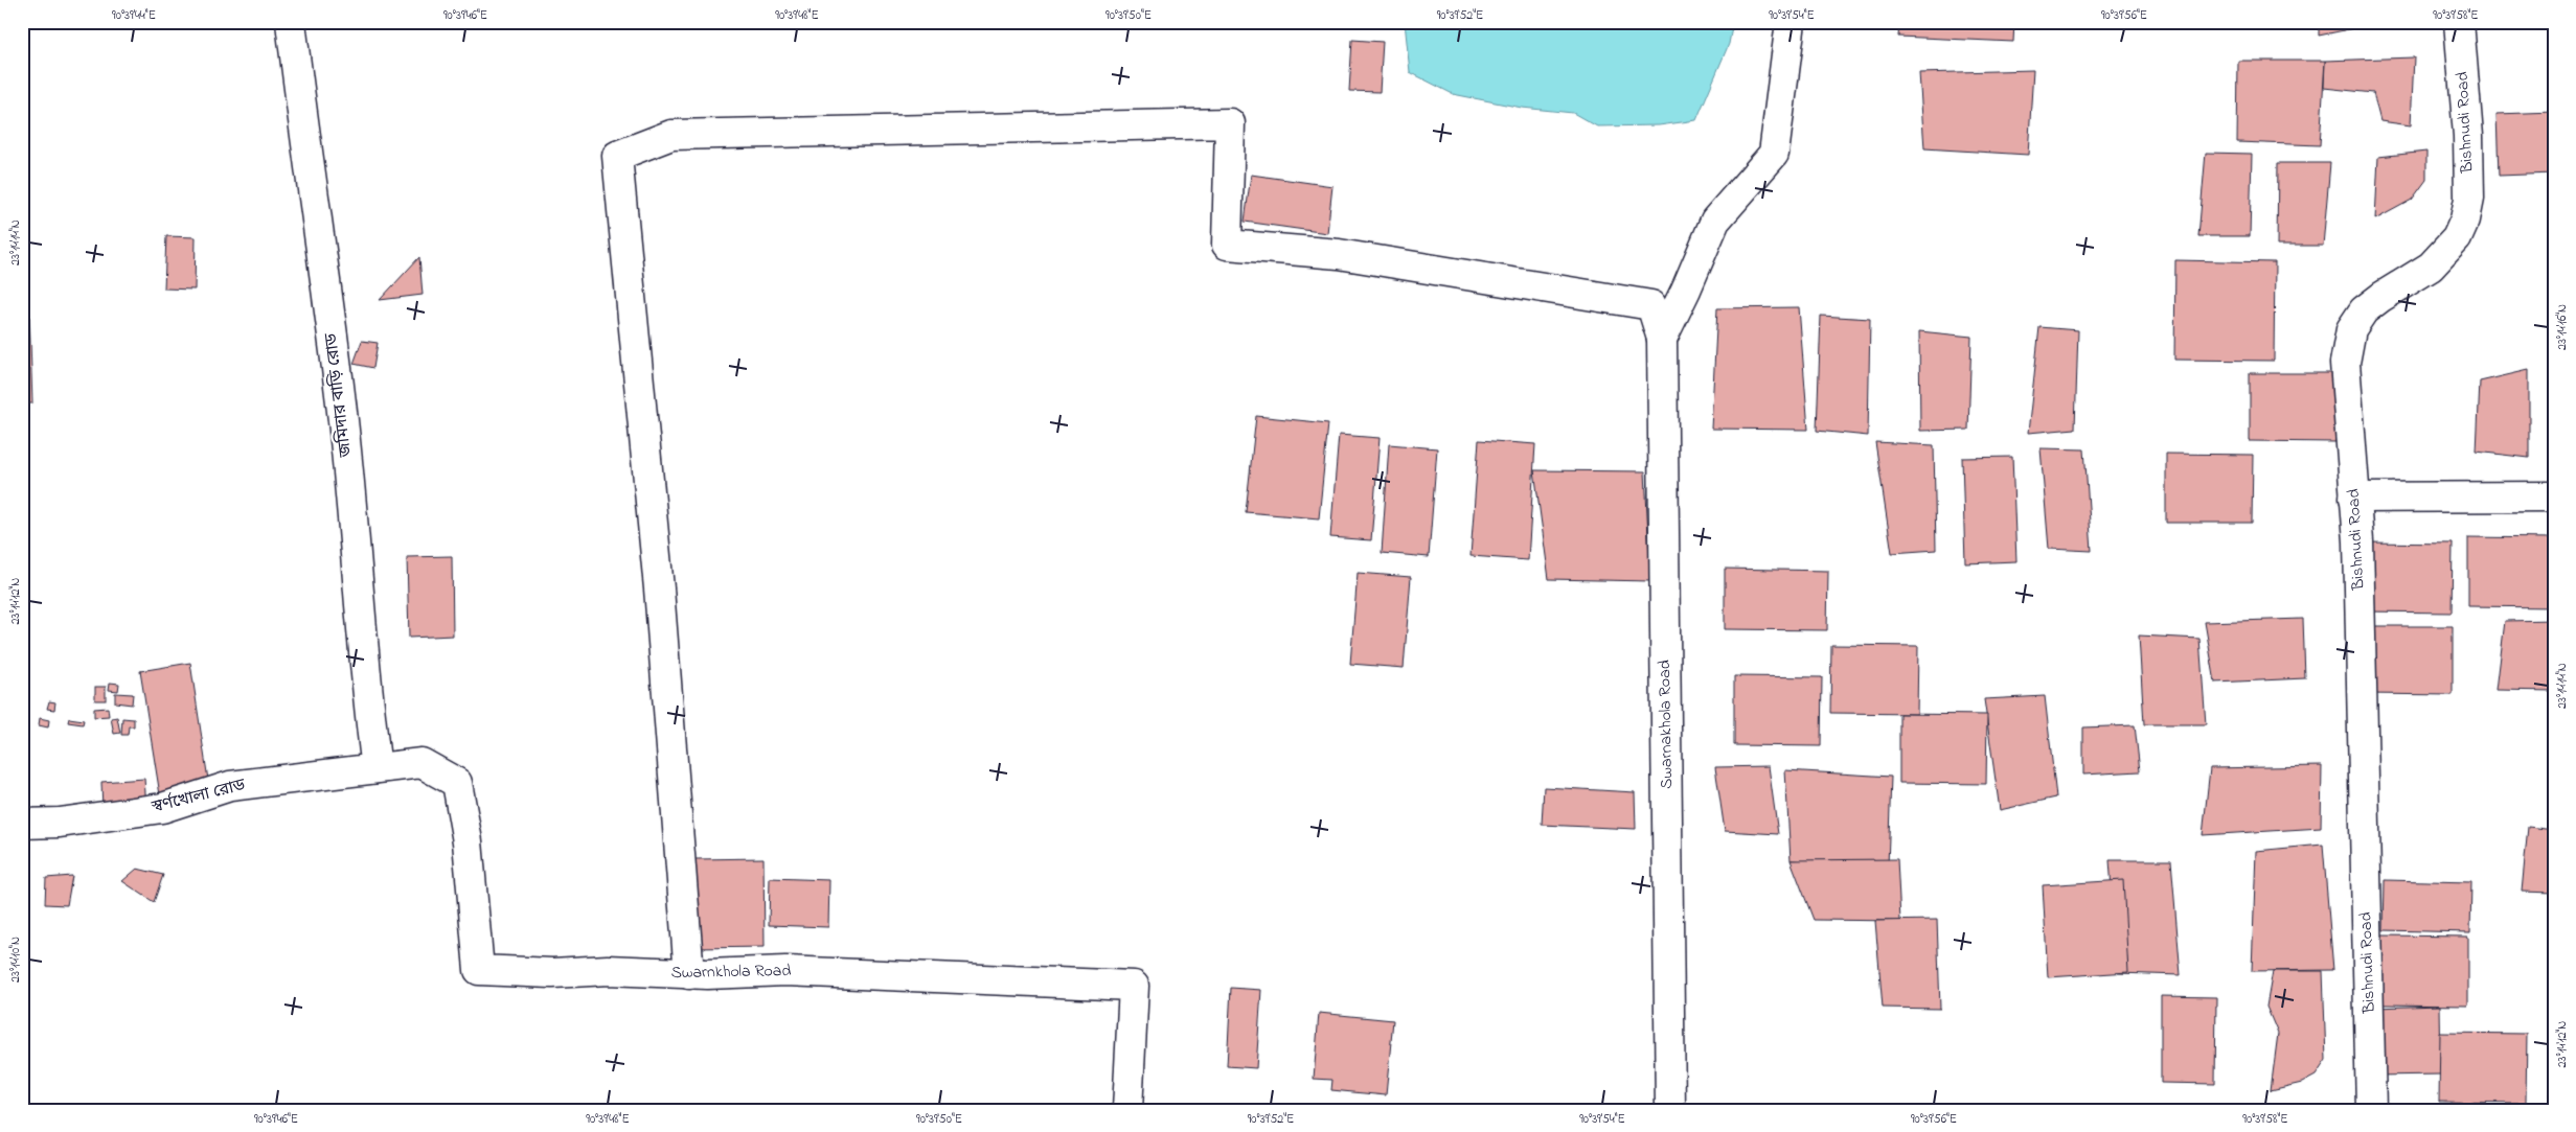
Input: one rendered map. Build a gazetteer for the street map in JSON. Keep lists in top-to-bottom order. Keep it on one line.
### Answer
{"streets":{"street":["Bishnudi Road","জমিদার বাড়ি রোড","Swarnakhola Road","স্বর্ণখোলা রোড","Swarnkhola Road"]},"crossings":[["জমিদার বাড়ি রোড","স্বর্ণখোলা রোড"],["জমিদার বাড়ি রোড","Swarnkhola Road"],["স্বর্ণখোলা রোড","Swarnkhola Road"]],"coordinates":["90°39'44\"E","90°39'46\"E","90°39'48\"E","90°39'50\"E","90°39'52\"E","90°39'54\"E","90°39'56\"E","90°39'58\"E","23°14'14\"N","23°14'16\"N","23°14'12\"N","23°14'10\"N"]}
